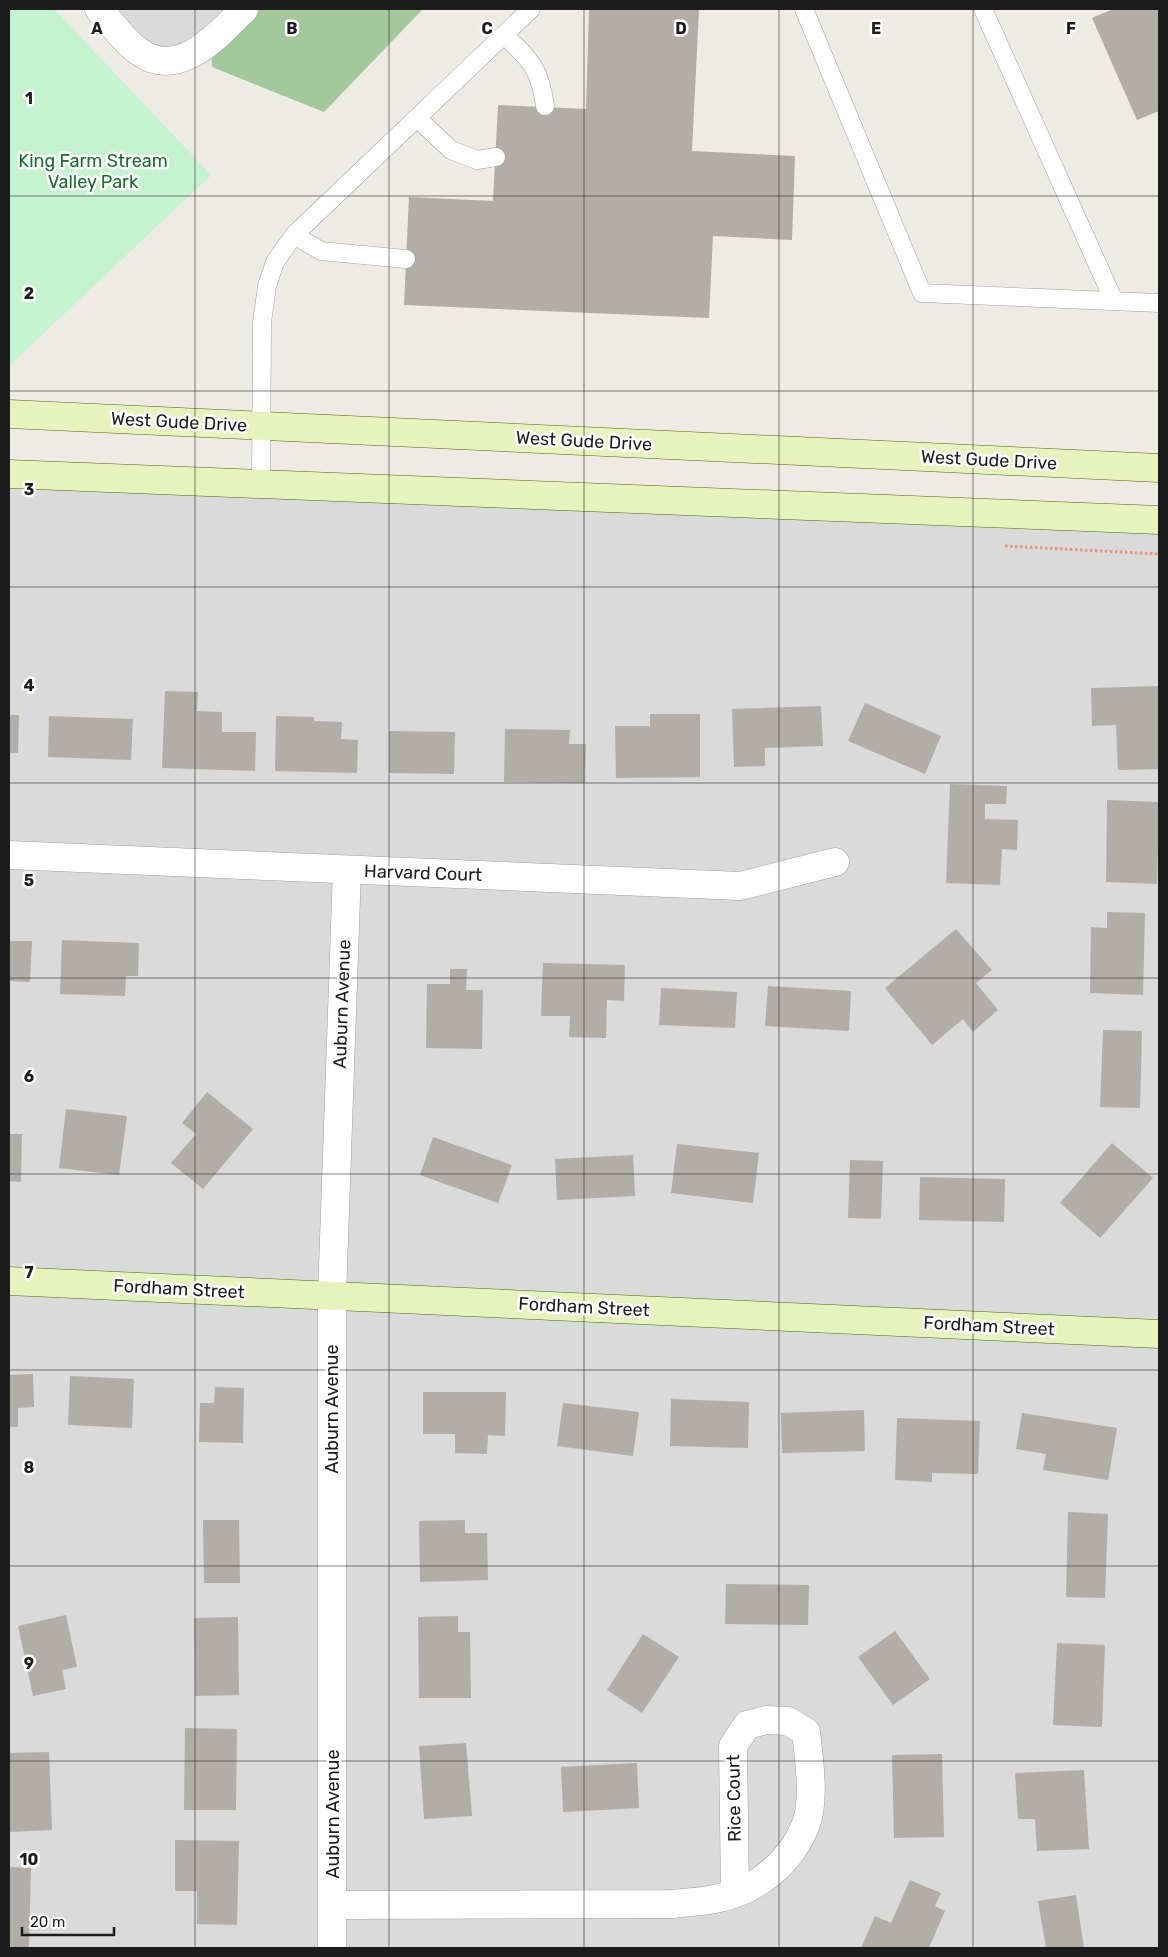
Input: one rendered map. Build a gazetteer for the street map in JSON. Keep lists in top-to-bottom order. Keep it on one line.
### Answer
{"streets":{"main road":["West Gude Drive","Fordham Street"],"street":["Harvard Court","Auburn Avenue","Rice Court"]},"crossings":[["Harvard Court","Auburn Avenue"],["Auburn Avenue","Fordham Street"],["Auburn Avenue","Rice Court"]],"parks":["King Farm Stream Valley Park"],"scale_bar":"20 m","grid":{"columns":["A","B","C","D","E","F"],"rows":["1","2","3","4","5","6","7","8","9","10"]}}
